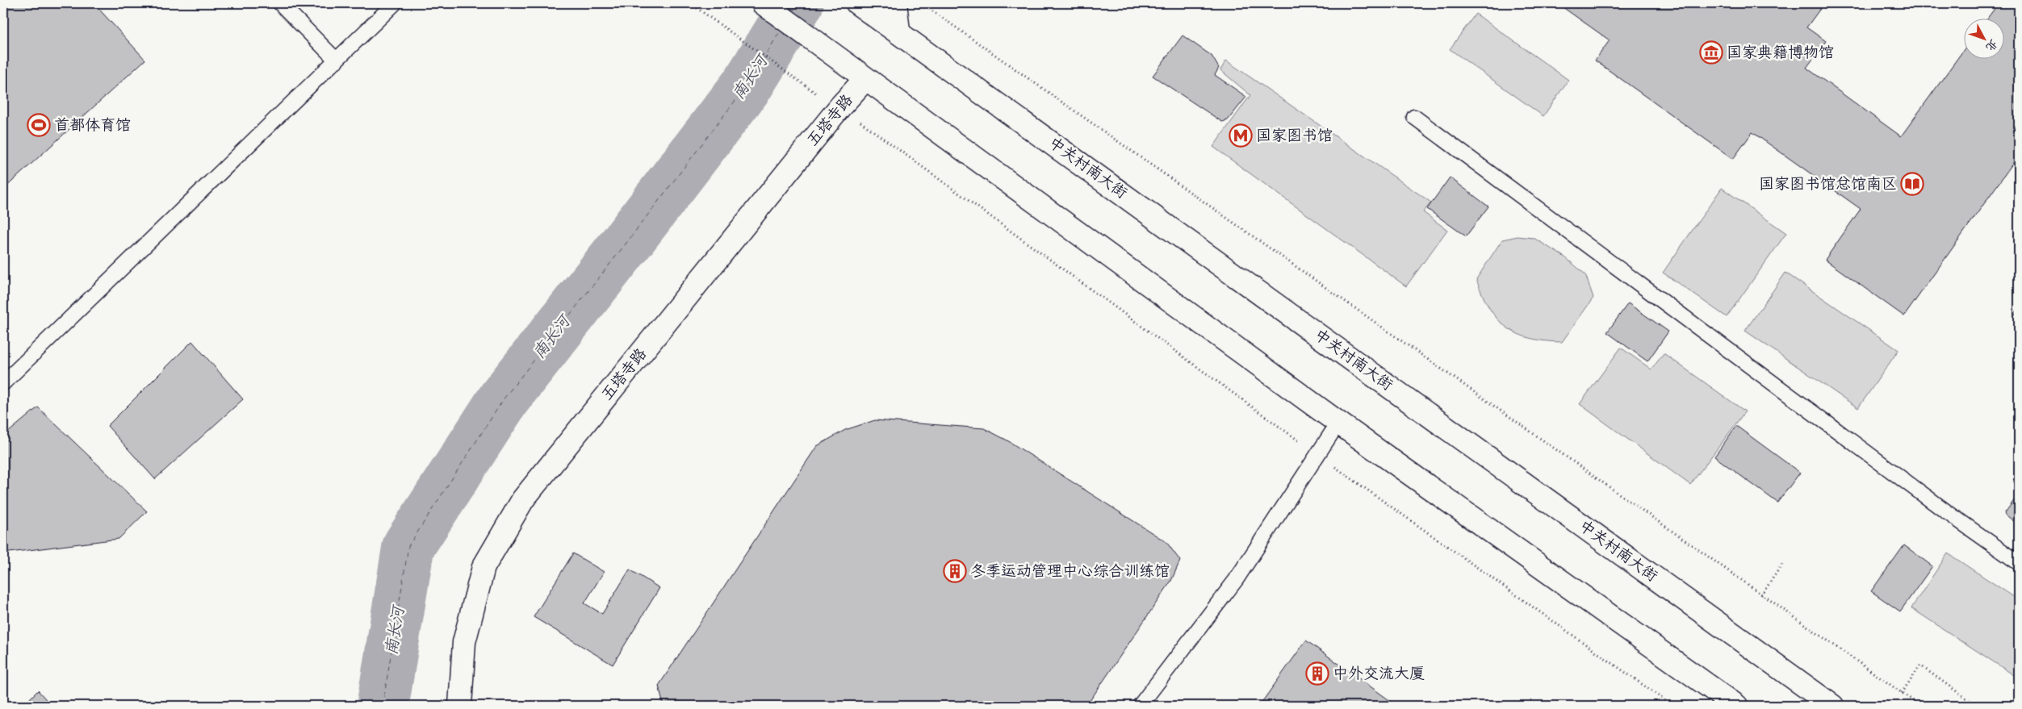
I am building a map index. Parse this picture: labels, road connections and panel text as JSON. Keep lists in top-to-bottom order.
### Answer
{
  "streets": {
    "main road": ["五塔寺路", "中关村南大街"]
  },
  "water": ["南长河"],
  "places": {
    "museum": ["国家典籍博物馆"],
    "sports": ["首都体育馆"],
    "metro station": ["国家图书馆"],
    "library": ["国家图书馆总馆南区"],
    "building": ["冬季运动管理中心综合训练馆", "中外交流大厦"]
  },
  "north": "bottom right"
}
